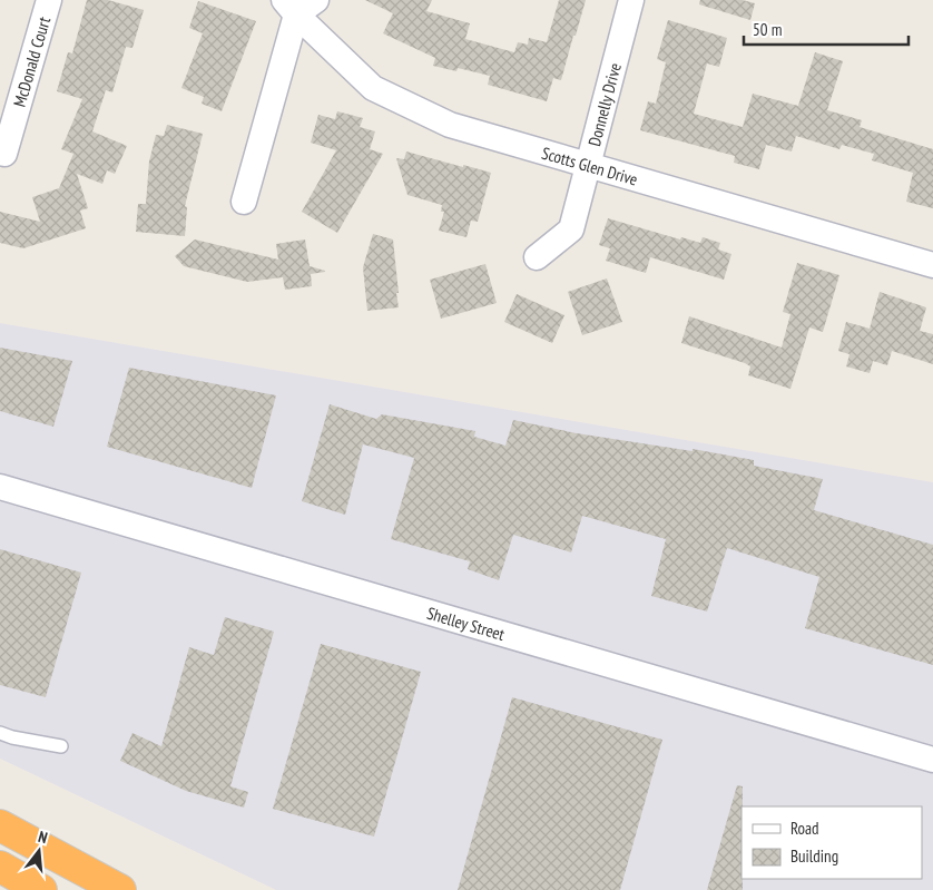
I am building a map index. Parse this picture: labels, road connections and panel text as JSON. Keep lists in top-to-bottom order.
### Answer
{
  "streets": {
    "street": [
      "McDonald Court",
      "Donnelly Drive",
      "Scotts Glen Drive",
      "Shelley Street"
    ]
  },
  "crossings": [
    ["Donnelly Drive", "Scotts Glen Drive"]
  ],
  "legend": ["Road", "Building"],
  "scale_bar": "50 m",
  "north": "top"
}
